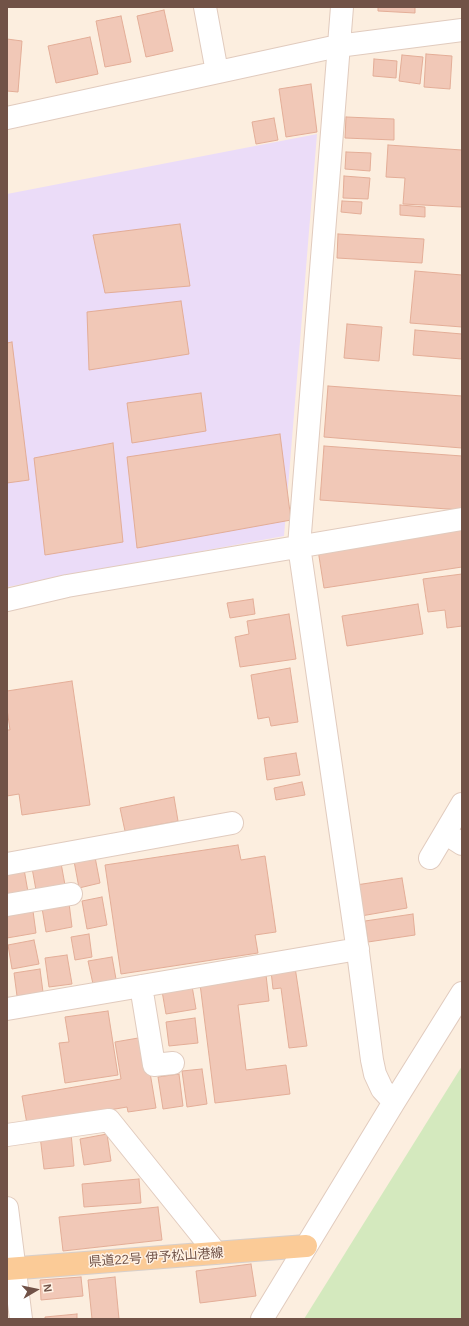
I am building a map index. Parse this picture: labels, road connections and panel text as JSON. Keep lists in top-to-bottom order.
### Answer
{
  "streets": {
    "main road": ["県道22号 伊予松山港線"]
  },
  "north": "right"
}
